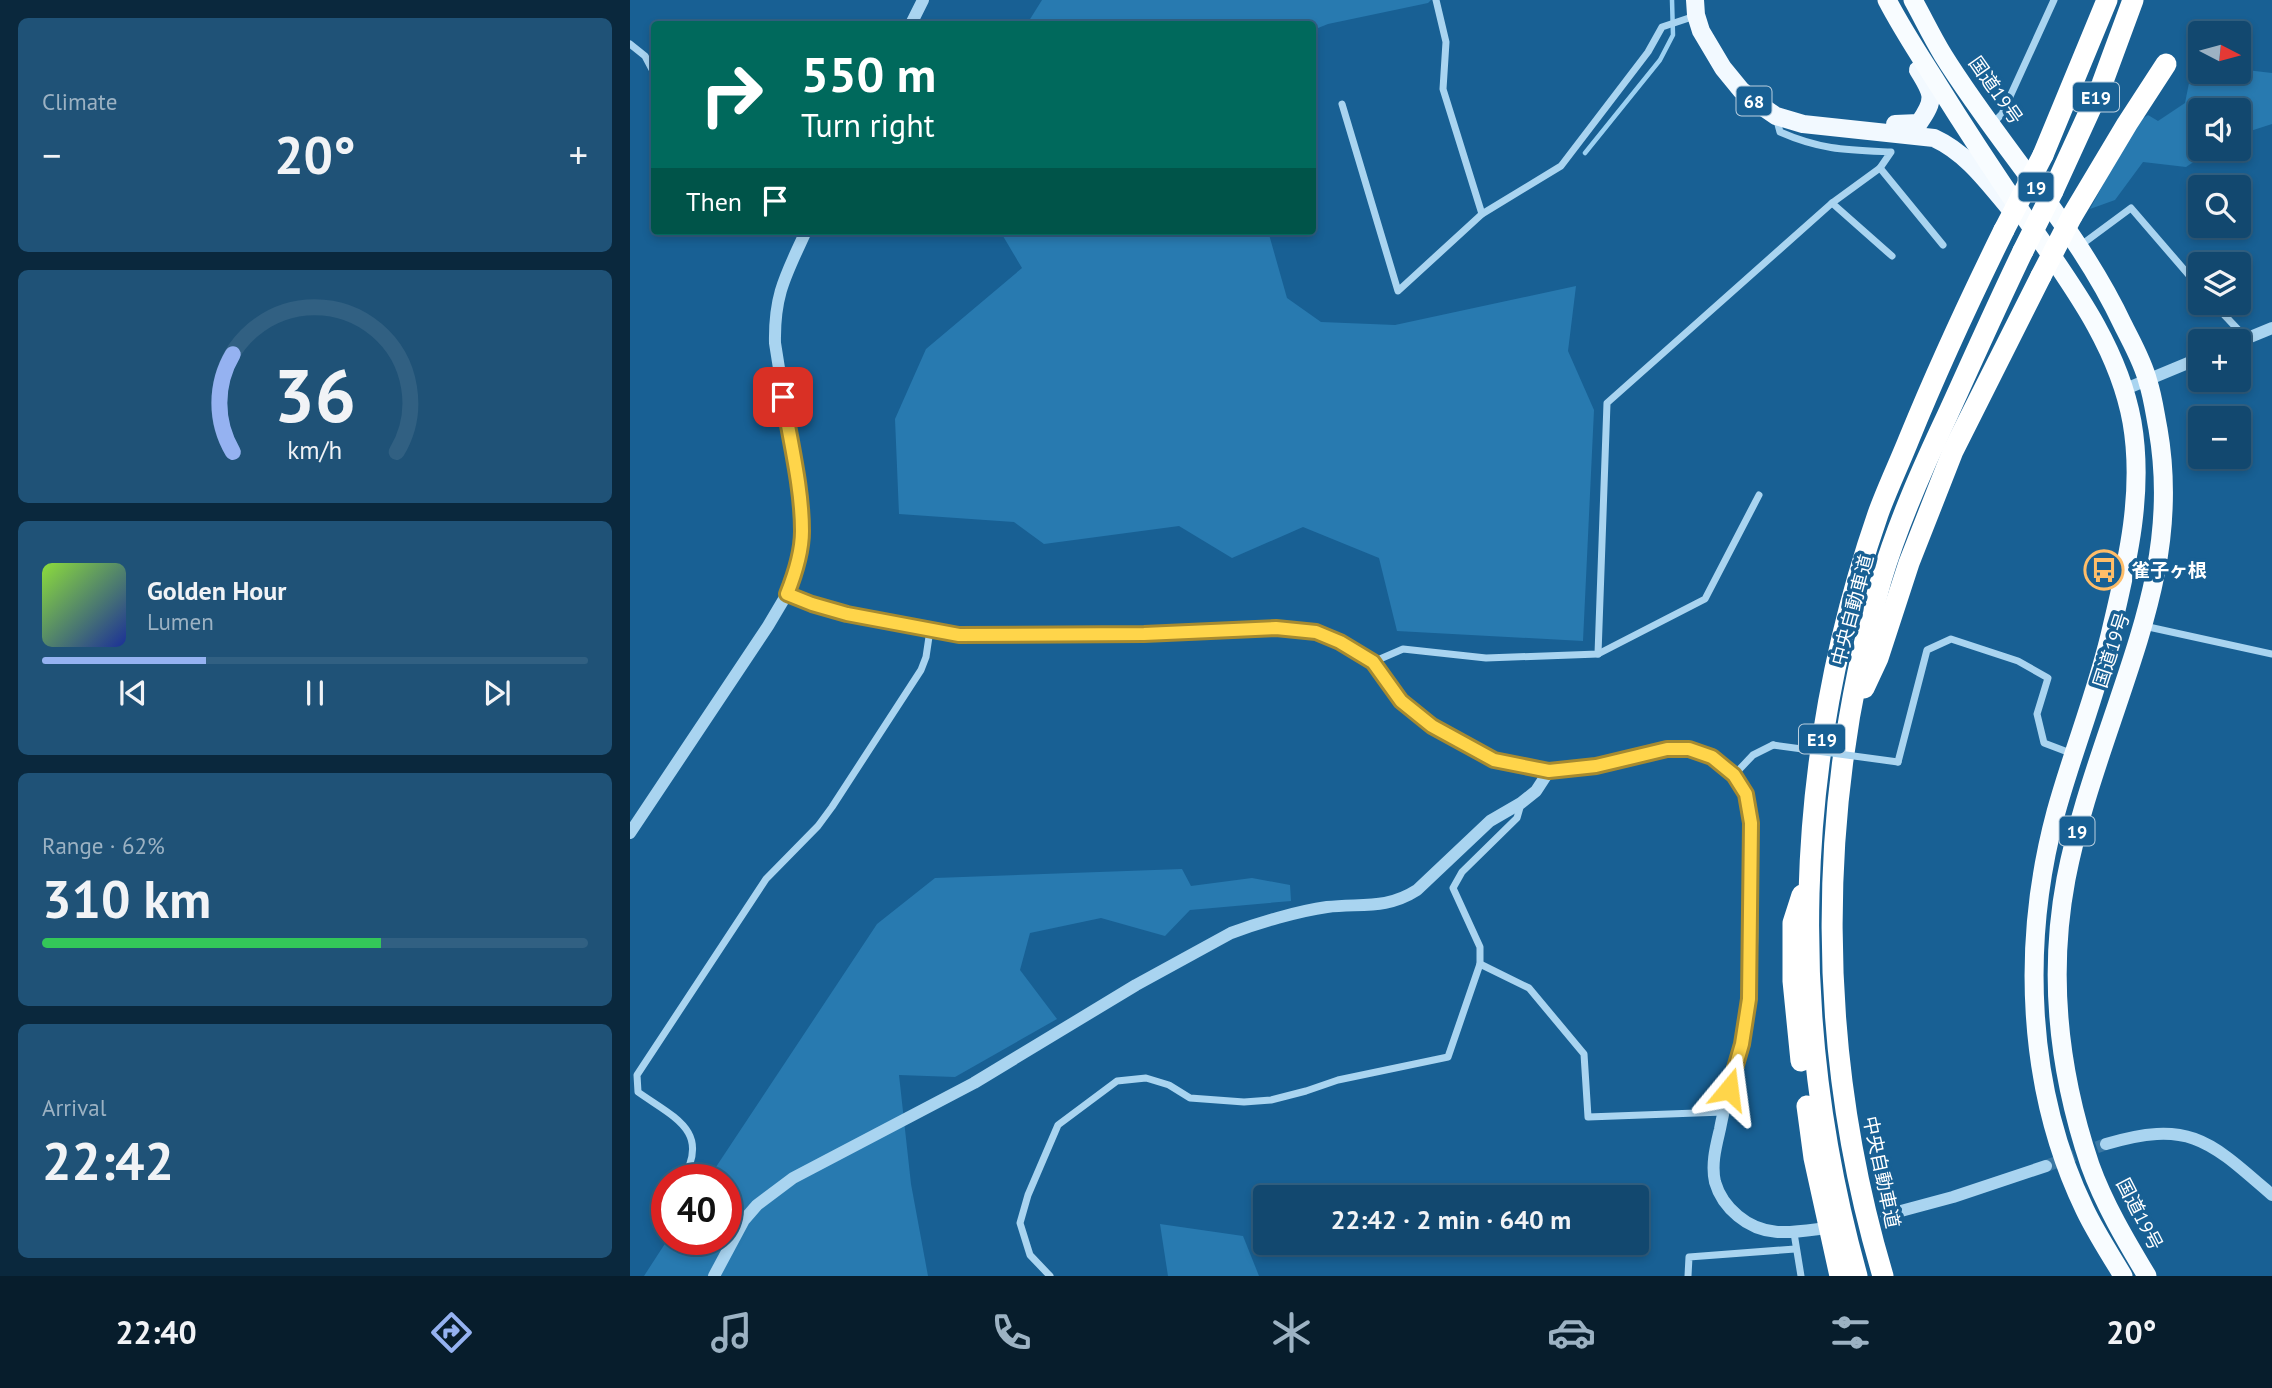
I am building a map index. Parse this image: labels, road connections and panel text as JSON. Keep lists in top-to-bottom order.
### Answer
{
  "streets": {
    "highway": [
      "国道19号",
      "E19",
      "19",
      "中央自動車道"
    ],
    "main road": ["68"]
  },
  "crossings": [
    ["国道19号", "68"]
  ],
  "places": {
    "bus stop": ["雀子ヶ根"]
  },
  "north": "right",
  "page": {
    "tile": [
      "Climate",
      ["Range · 62%", "310 km"],
      ["Arrival", "22:42"]
    ],
    "map_buttons": ["+", "−"],
    "turn": ["550 m", "Turn right"],
    "heat": ["−", "20°", "+"],
    "then": "Then",
    "song": ["Golden Hour", "Lumen"],
    "limit": "40",
    "trip": "22:42 · 2 min · 640 m",
    "tabs": ["22:40", "20°"],
    "gauge": ["36", "km/h"]
  }
}
